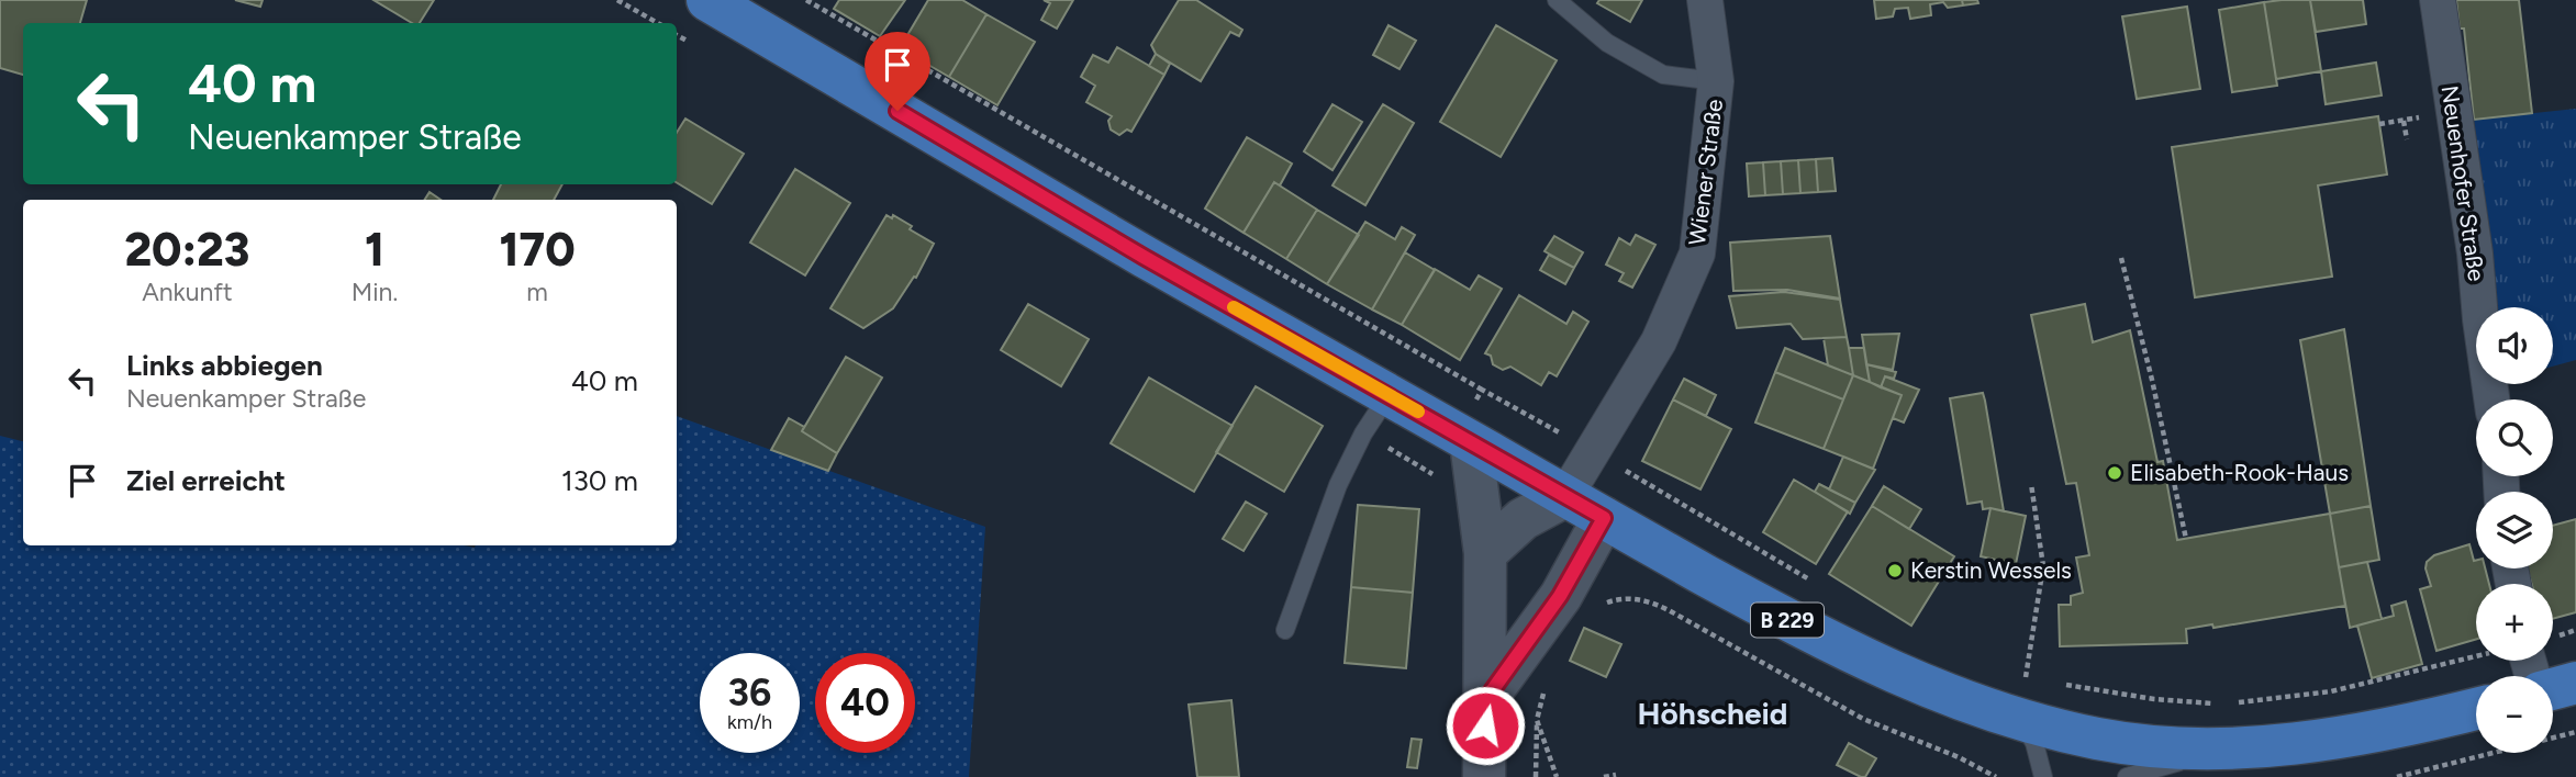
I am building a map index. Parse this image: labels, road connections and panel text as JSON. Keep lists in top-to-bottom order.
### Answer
{
  "streets": {
    "main road": ["B 229"],
    "street": ["Wiener Straße", "Neuenhofer Straße"]
  },
  "crossings": [
    ["Wiener Straße", "B 229"]
  ],
  "districts": ["Höhscheid"],
  "places": ["Elisabeth-Rook-Haus", "Kerstin Wessels"],
  "page": {
    "turn": ["40 m", "Neuenkamper Straße"],
    "eta": [
      "20:23",
      "Ankunft",
      "1",
      "Min.",
      "170",
      "m"
    ],
    "map_buttons": ["+", "−"],
    "list": [
      {
        "name": "Links abbiegen",
        "note": "Neuenkamper Straße",
        "value": "40 m"
      },
      {
        "name": "Ziel erreicht",
        "value": "130 m"
      }
    ],
    "speed": "36 km/h",
    "limit": "40"
  }
}
